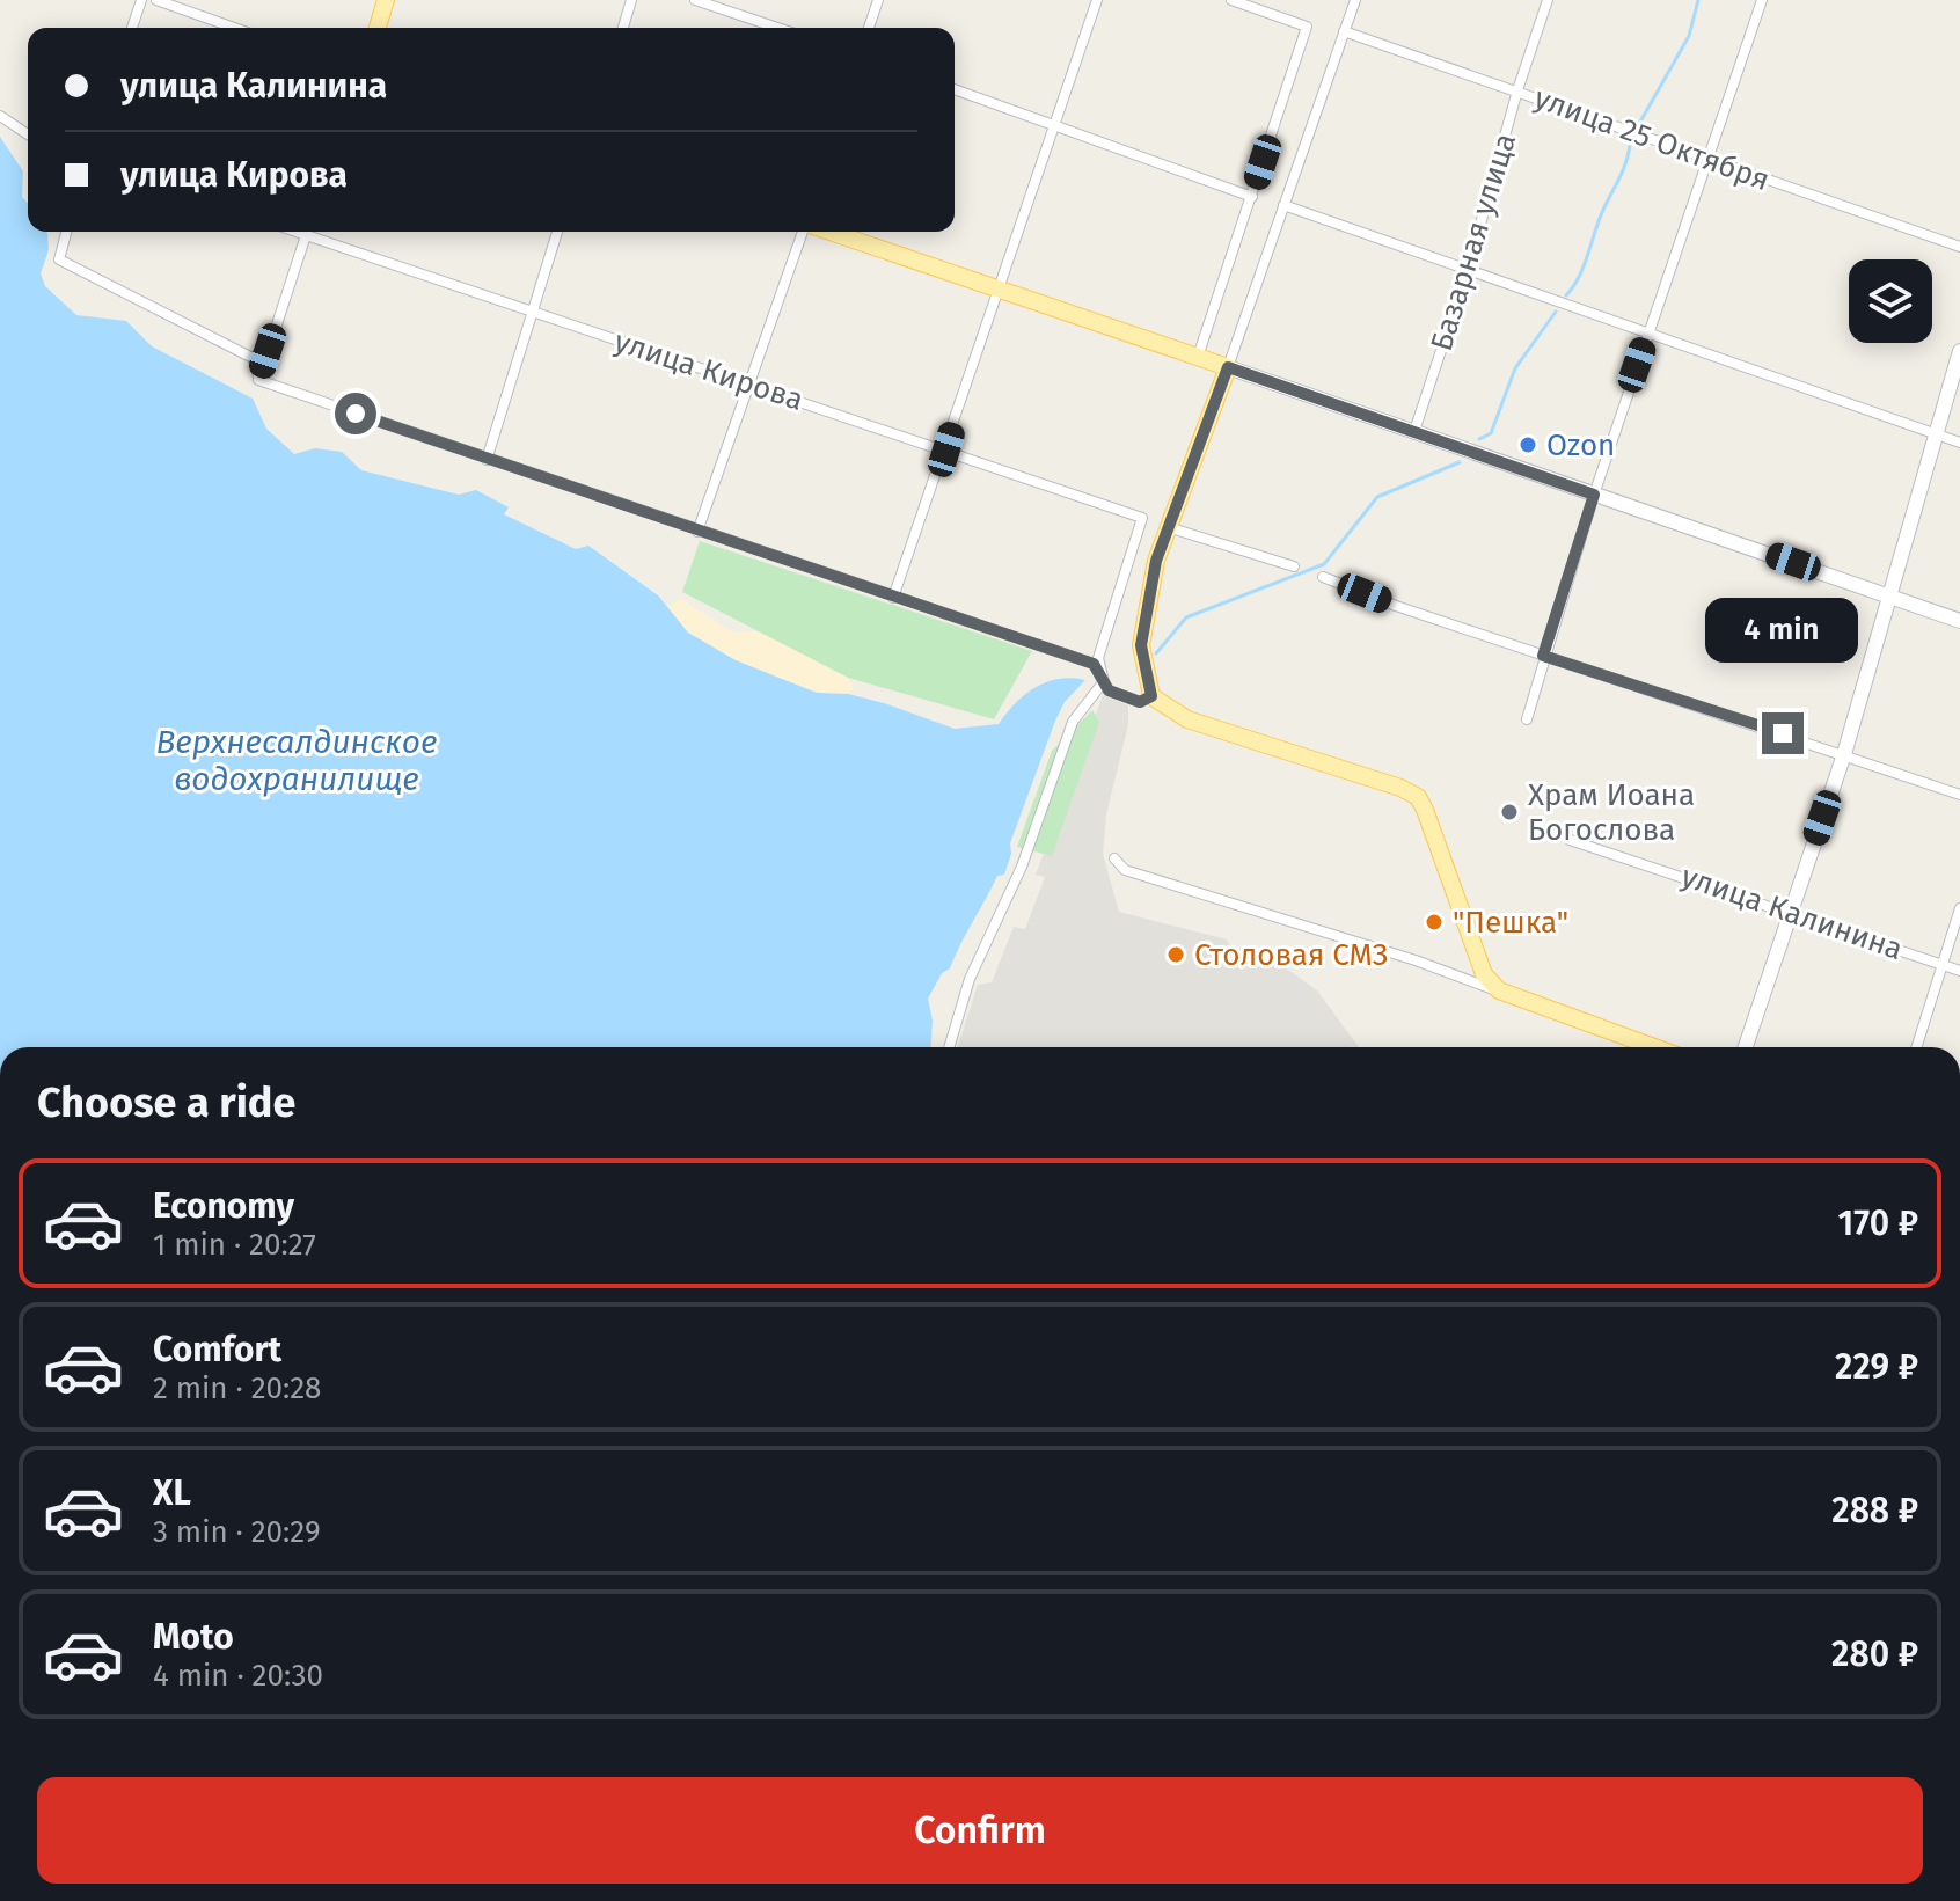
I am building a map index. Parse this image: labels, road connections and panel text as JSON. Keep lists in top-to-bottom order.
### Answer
{
  "streets": {
    "street": [
      "улица 25 Октября",
      "Базарная улица",
      "улица Кирова",
      "улица Калинина"
    ]
  },
  "crossings": [
    ["улица 25 Октября", "Базарная улица"]
  ],
  "water": ["Верхнесалдинское водохранилище"],
  "places": [
    "Ozon",
    "Храм Иоана Богослова",
    "\"Пешка\"",
    "Столовая СМЗ"
  ],
  "page": {
    "banner": ["улица Калинина", "улица Кирова"],
    "bubble": "4 min",
    "heading": "Choose a ride",
    "list": [
      {
        "name": "Economy",
        "note": "1 min · 20:27",
        "value": "170 ₽"
      },
      {
        "name": "Comfort",
        "note": "2 min · 20:28",
        "value": "229 ₽"
      },
      {
        "name": "XL",
        "note": "3 min · 20:29",
        "value": "288 ₽"
      },
      {
        "name": "Moto",
        "note": "4 min · 20:30",
        "value": "280 ₽"
      }
    ],
    "buttons": "Confirm"
  }
}
